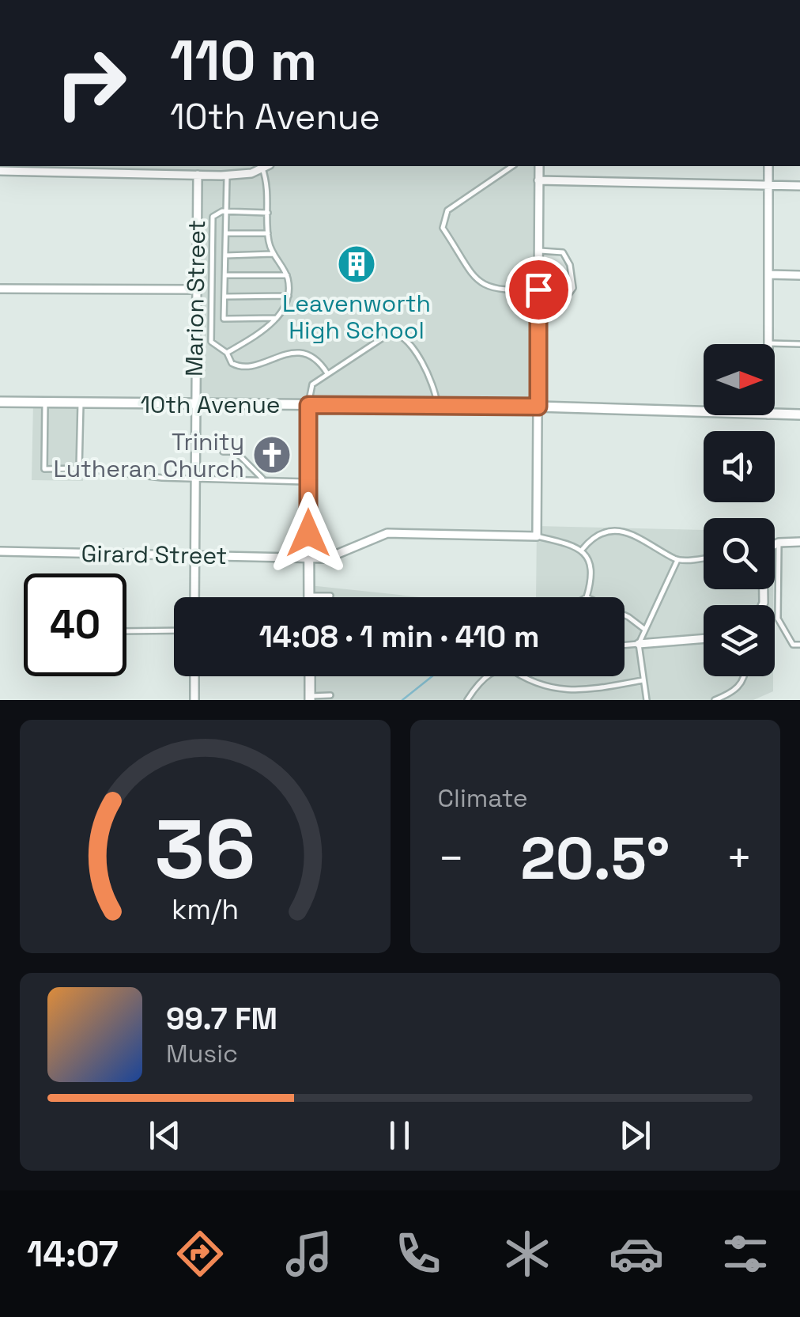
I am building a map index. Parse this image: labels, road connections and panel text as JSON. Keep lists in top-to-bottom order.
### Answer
{
  "streets": {
    "street": ["Marion Street", "10th Avenue", "Girard Street"]
  },
  "crossings": [
    ["Marion Street", "10th Avenue"],
    ["Marion Street", "Girard Street"]
  ],
  "places": {
    "building": ["Leavenworth High School"],
    "church": ["Trinity Lutheran Church"]
  },
  "north": "right",
  "page": {
    "turn": ["110 m", "10th Avenue"],
    "limit": "40",
    "trip": "14:08 · 1 min · 410 m",
    "tile": "Climate",
    "heat": ["−", "20.5°", "+"],
    "song": ["99.7 FM", "Music"],
    "tabs": "14:07",
    "gauge": ["36", "km/h"]
  }
}
